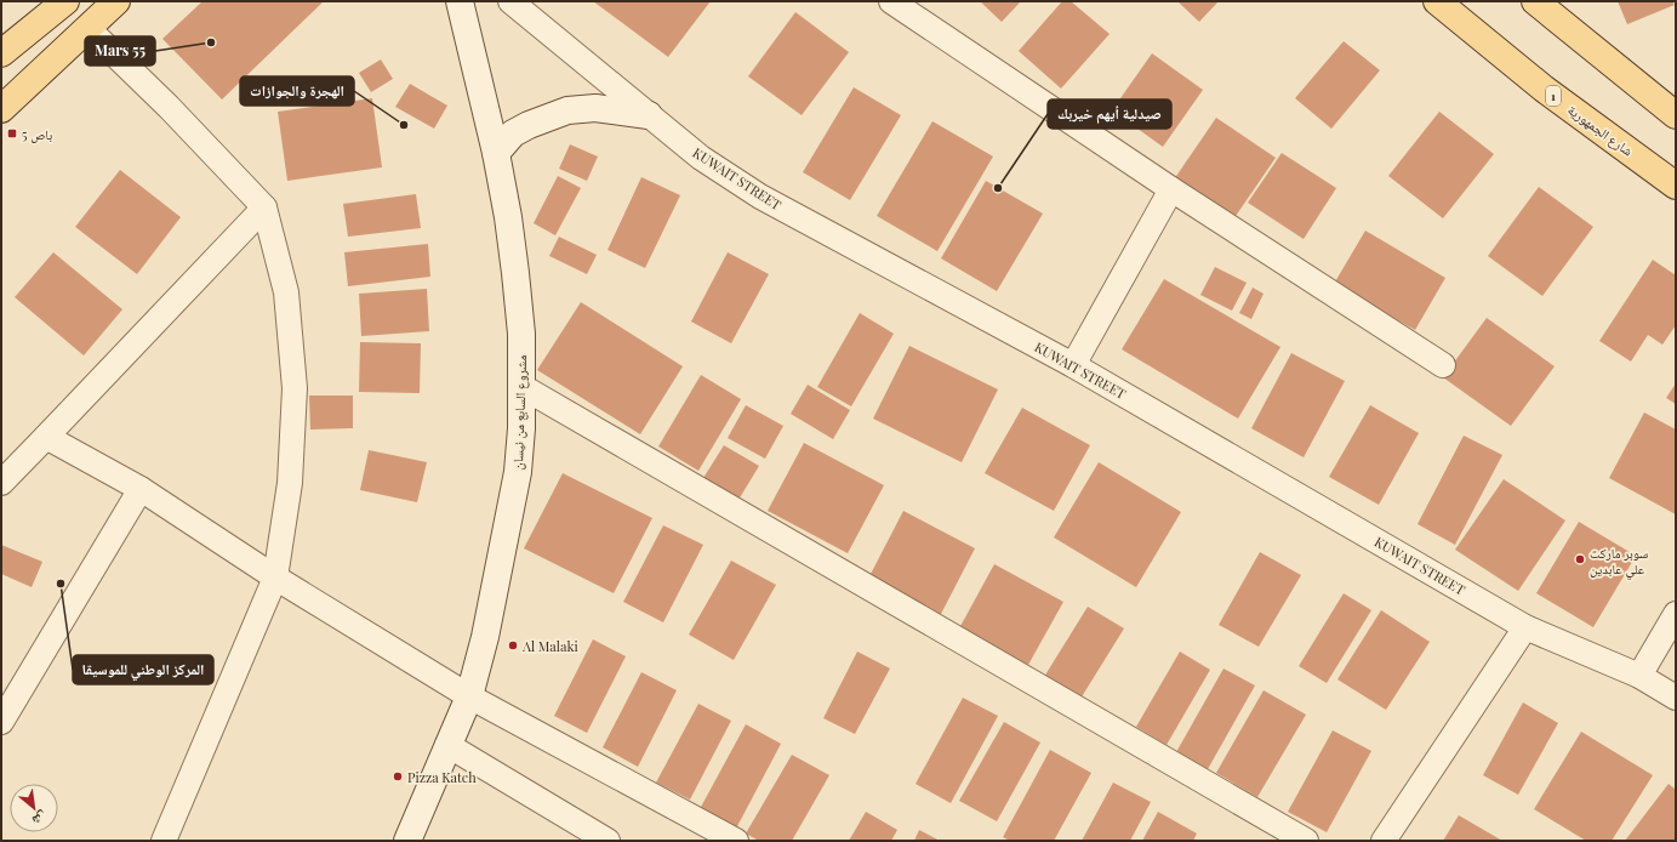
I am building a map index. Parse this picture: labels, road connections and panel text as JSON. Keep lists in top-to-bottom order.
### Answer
{
  "streets": {
    "main road": ["1", "شارع الجمهورية", "مشروع السابع من نيسان"],
    "street": ["KUWAIT STREET"]
  },
  "places": {
    "other": [
      "Mars 55",
      "الهجرة والجوازات",
      "صيدلية أيهم خيربك",
      "سوبر ماركت علي عابدين",
      "المركز الوطني للموسيقا",
      "Al Malaki",
      "Pizza Katch"
    ],
    "transit": ["باص 5"]
  },
  "north": "bottom right"
}
